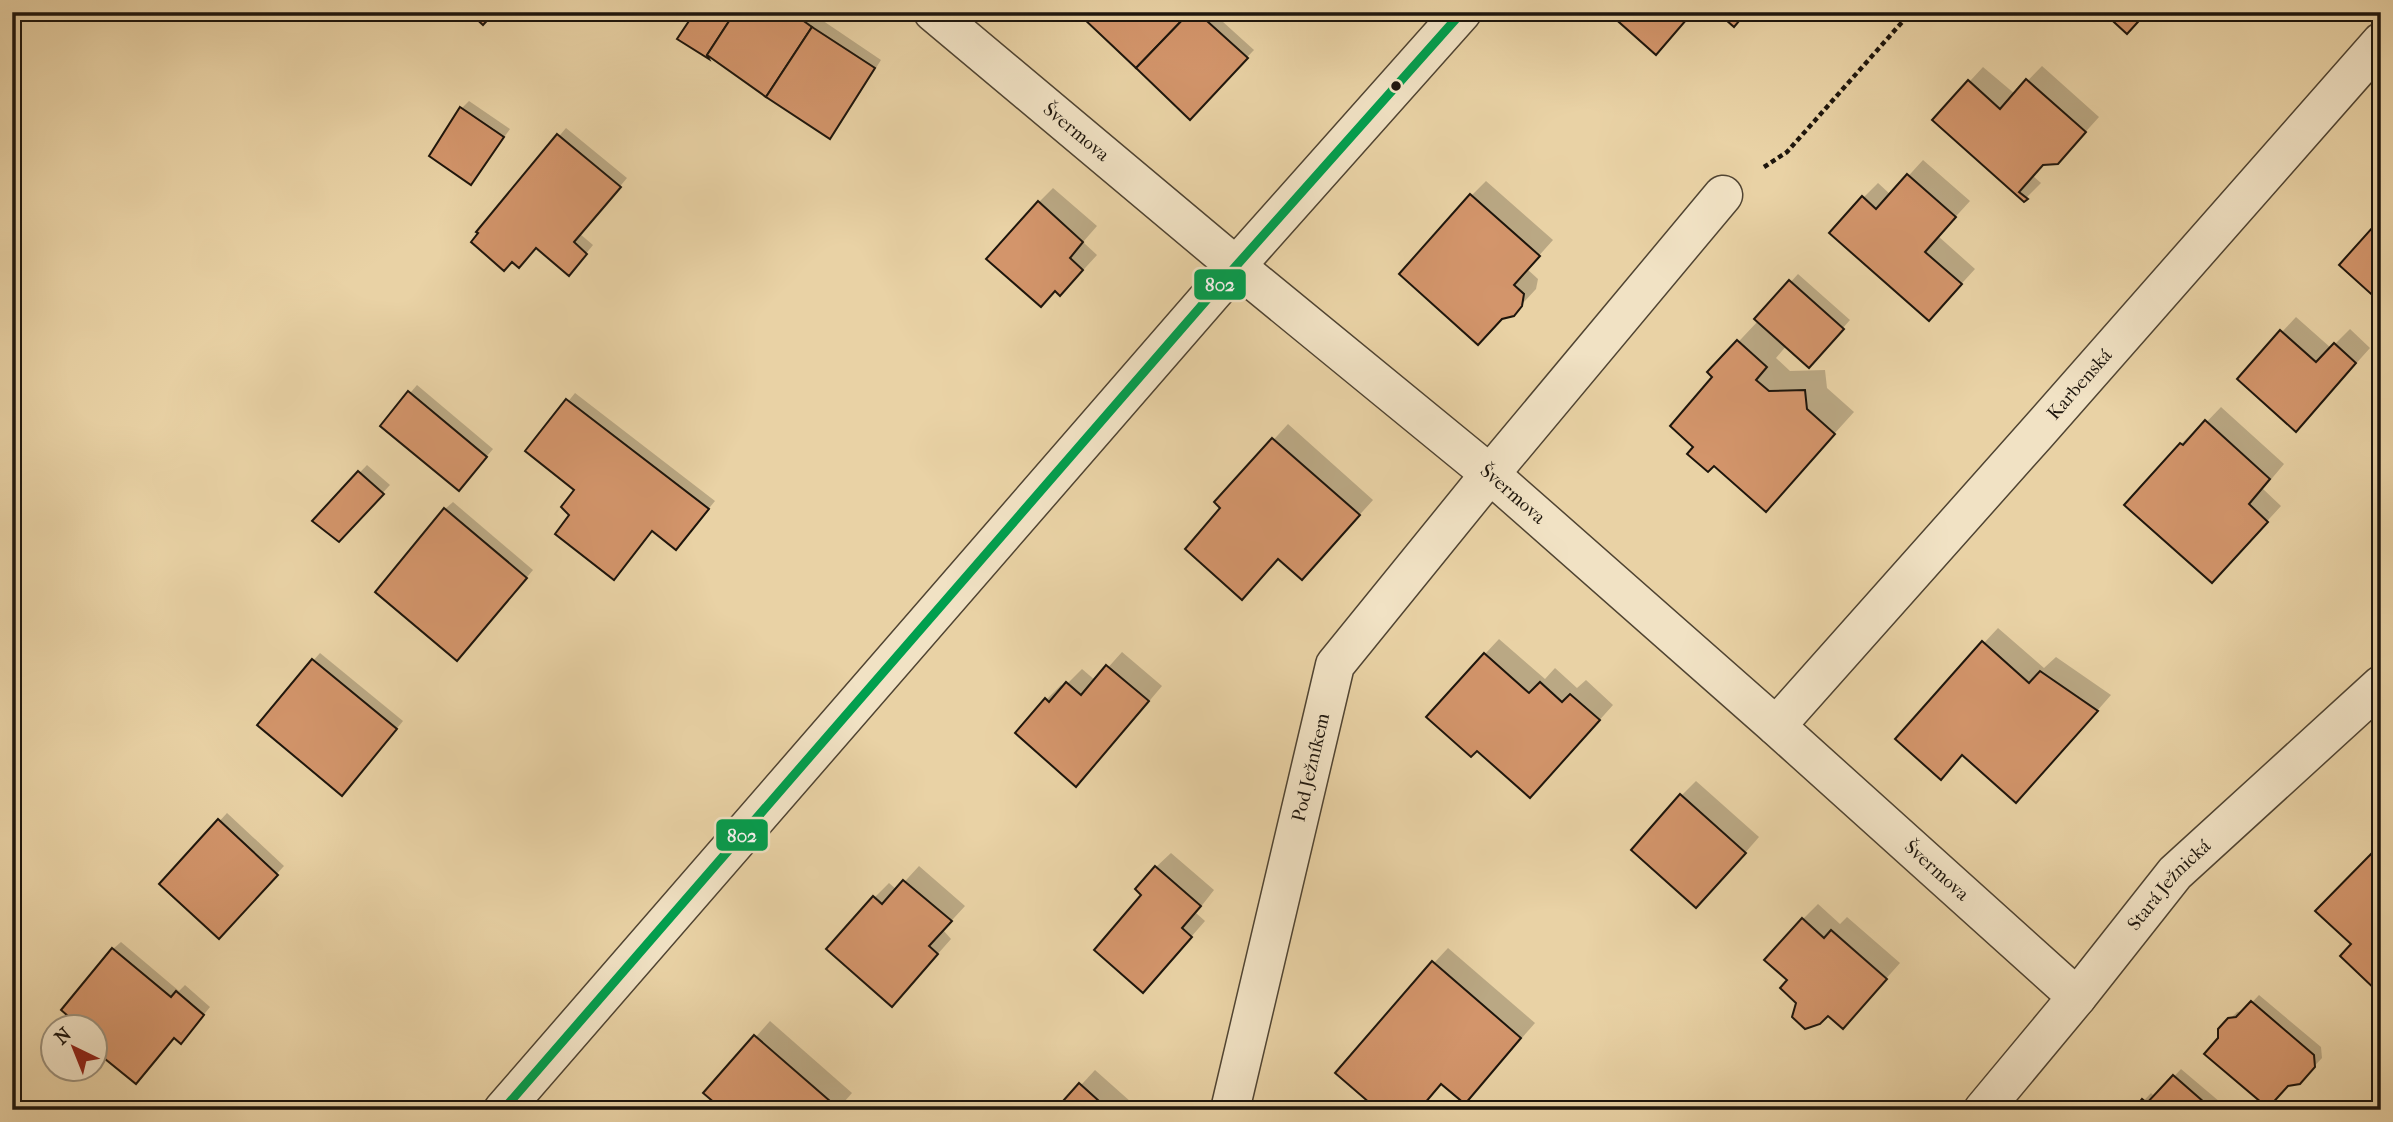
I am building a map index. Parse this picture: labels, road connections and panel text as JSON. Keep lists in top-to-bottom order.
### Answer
{
  "streets": {
    "street": [
      "Švermova",
      "Karbenská",
      "Pod Ježníkem",
      "Stará Ježnická"
    ]
  },
  "crossings": [
    ["Švermova", "Karbenská"],
    ["Švermova", "Pod Ježníkem"],
    ["Švermova", "Stará Ježnická"]
  ],
  "lines": ["transit line 802"],
  "north": "top left"
}
